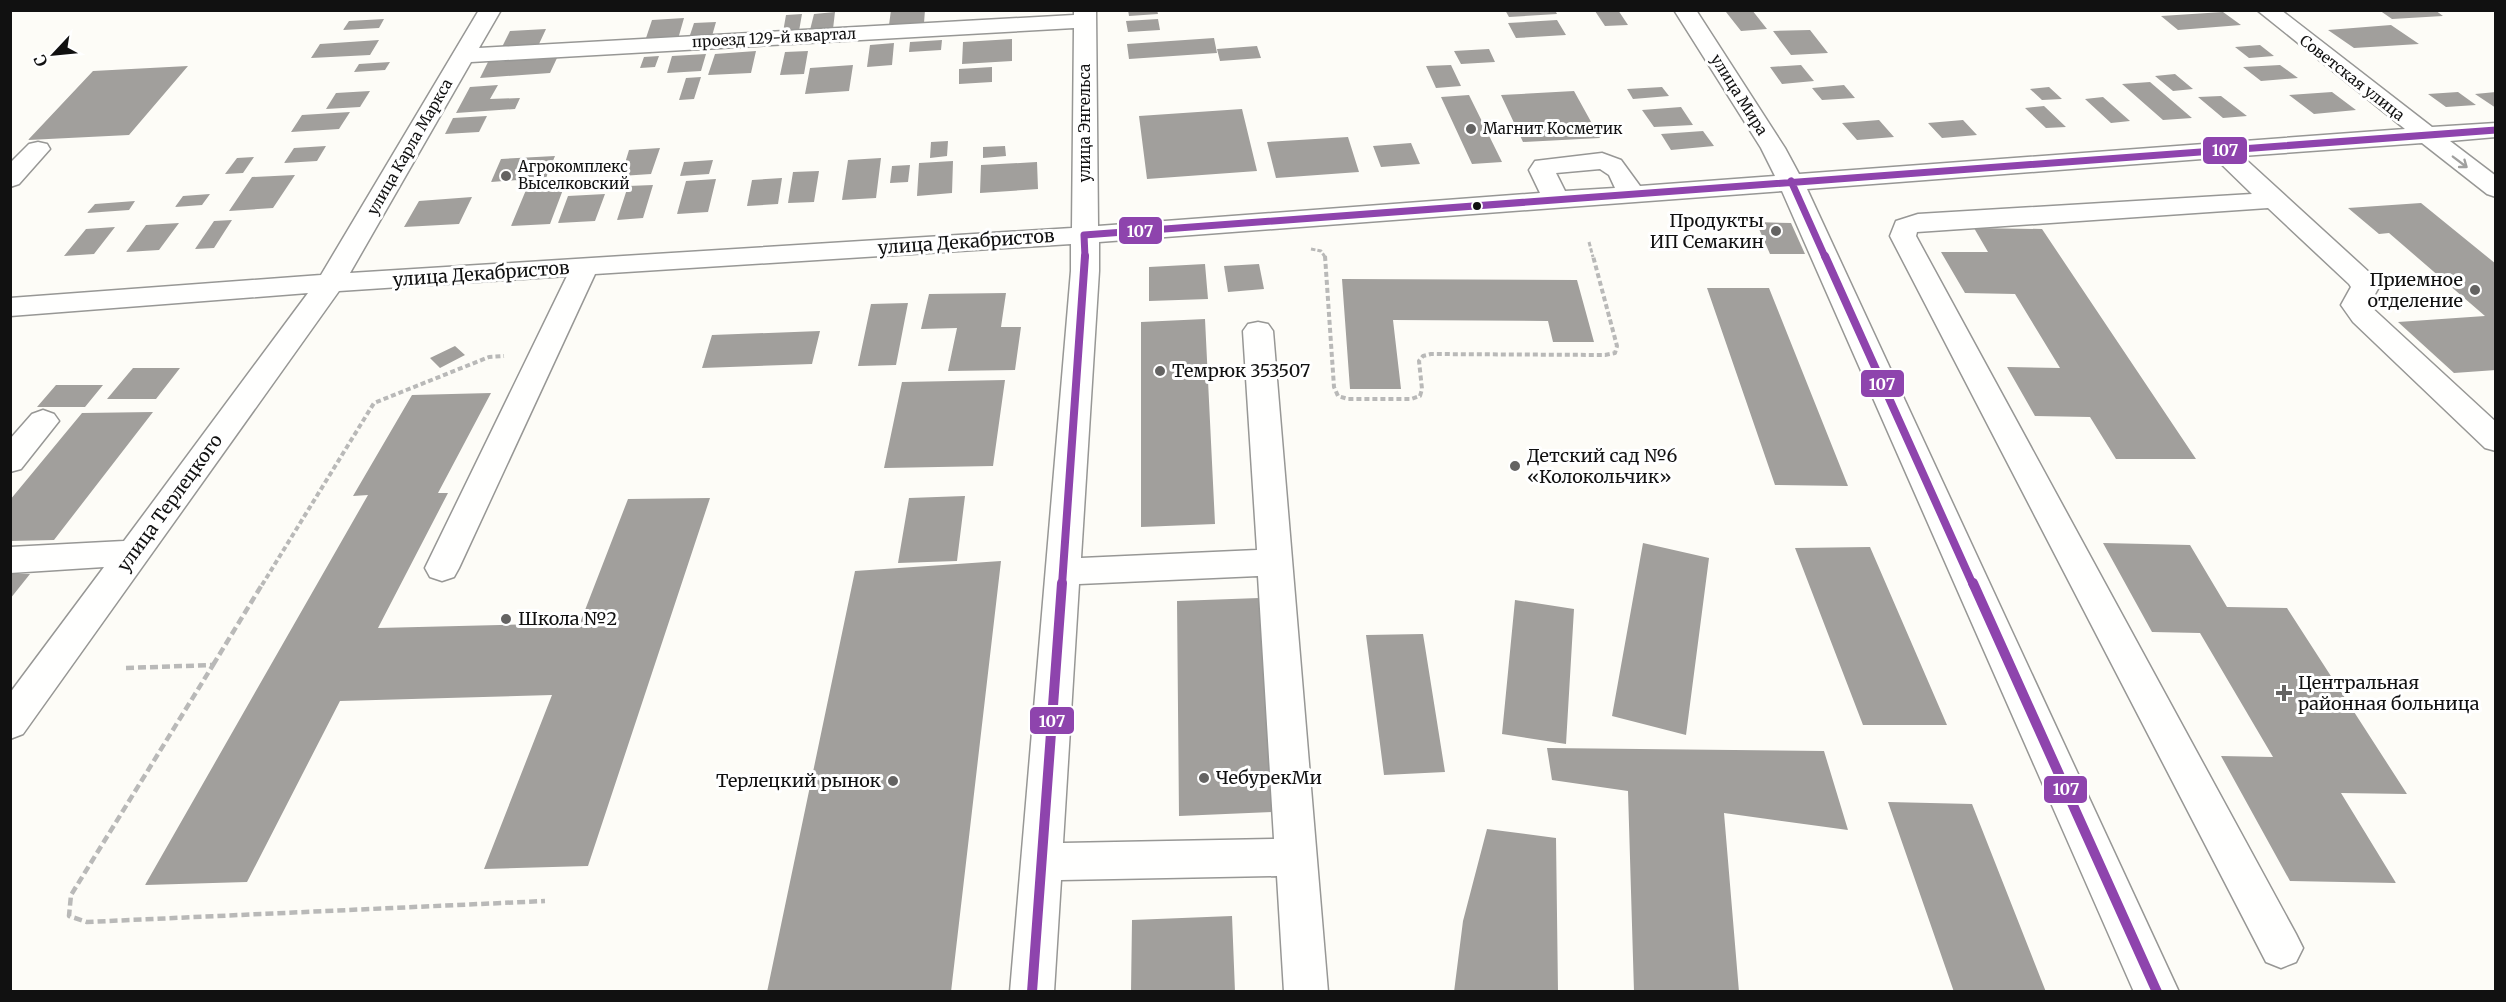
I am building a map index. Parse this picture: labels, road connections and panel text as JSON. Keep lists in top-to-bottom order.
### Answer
{
  "streets": {
    "street": [
      "проезд 129-й квартал",
      "Советская улица",
      "улица Мира",
      "улица Энгельса",
      "улица Карла Маркса",
      "улица Декабристов",
      "улица Терлецкого"
    ]
  },
  "crossings": [
    ["проезд 129-й квартал", "улица Энгельса"],
    ["проезд 129-й квартал", "улица Карла Маркса"],
    ["Советская улица", "улица Декабристов"],
    ["улица Мира", "улица Декабристов"],
    ["улица Энгельса", "улица Декабристов"],
    ["улица Карла Маркса", "улица Декабристов"],
    ["улица Карла Маркса", "улица Терлецкого"],
    ["улица Декабристов", "улица Терлецкого"]
  ],
  "places": {
    "other": [
      "Магнит Косметик",
      "Агрокомплекс Выселковский",
      "Продукты ИП Семакин",
      "Приемное отделение",
      "Темрюк 353507",
      "Детский сад №6 «Колокольчик»",
      "Школа №2",
      "ЧебурекМи",
      "Терлецкий рынок"
    ],
    "health": ["Центральная районная больница"]
  },
  "lines": ["transit line 107"],
  "north": "bottom left"
}
